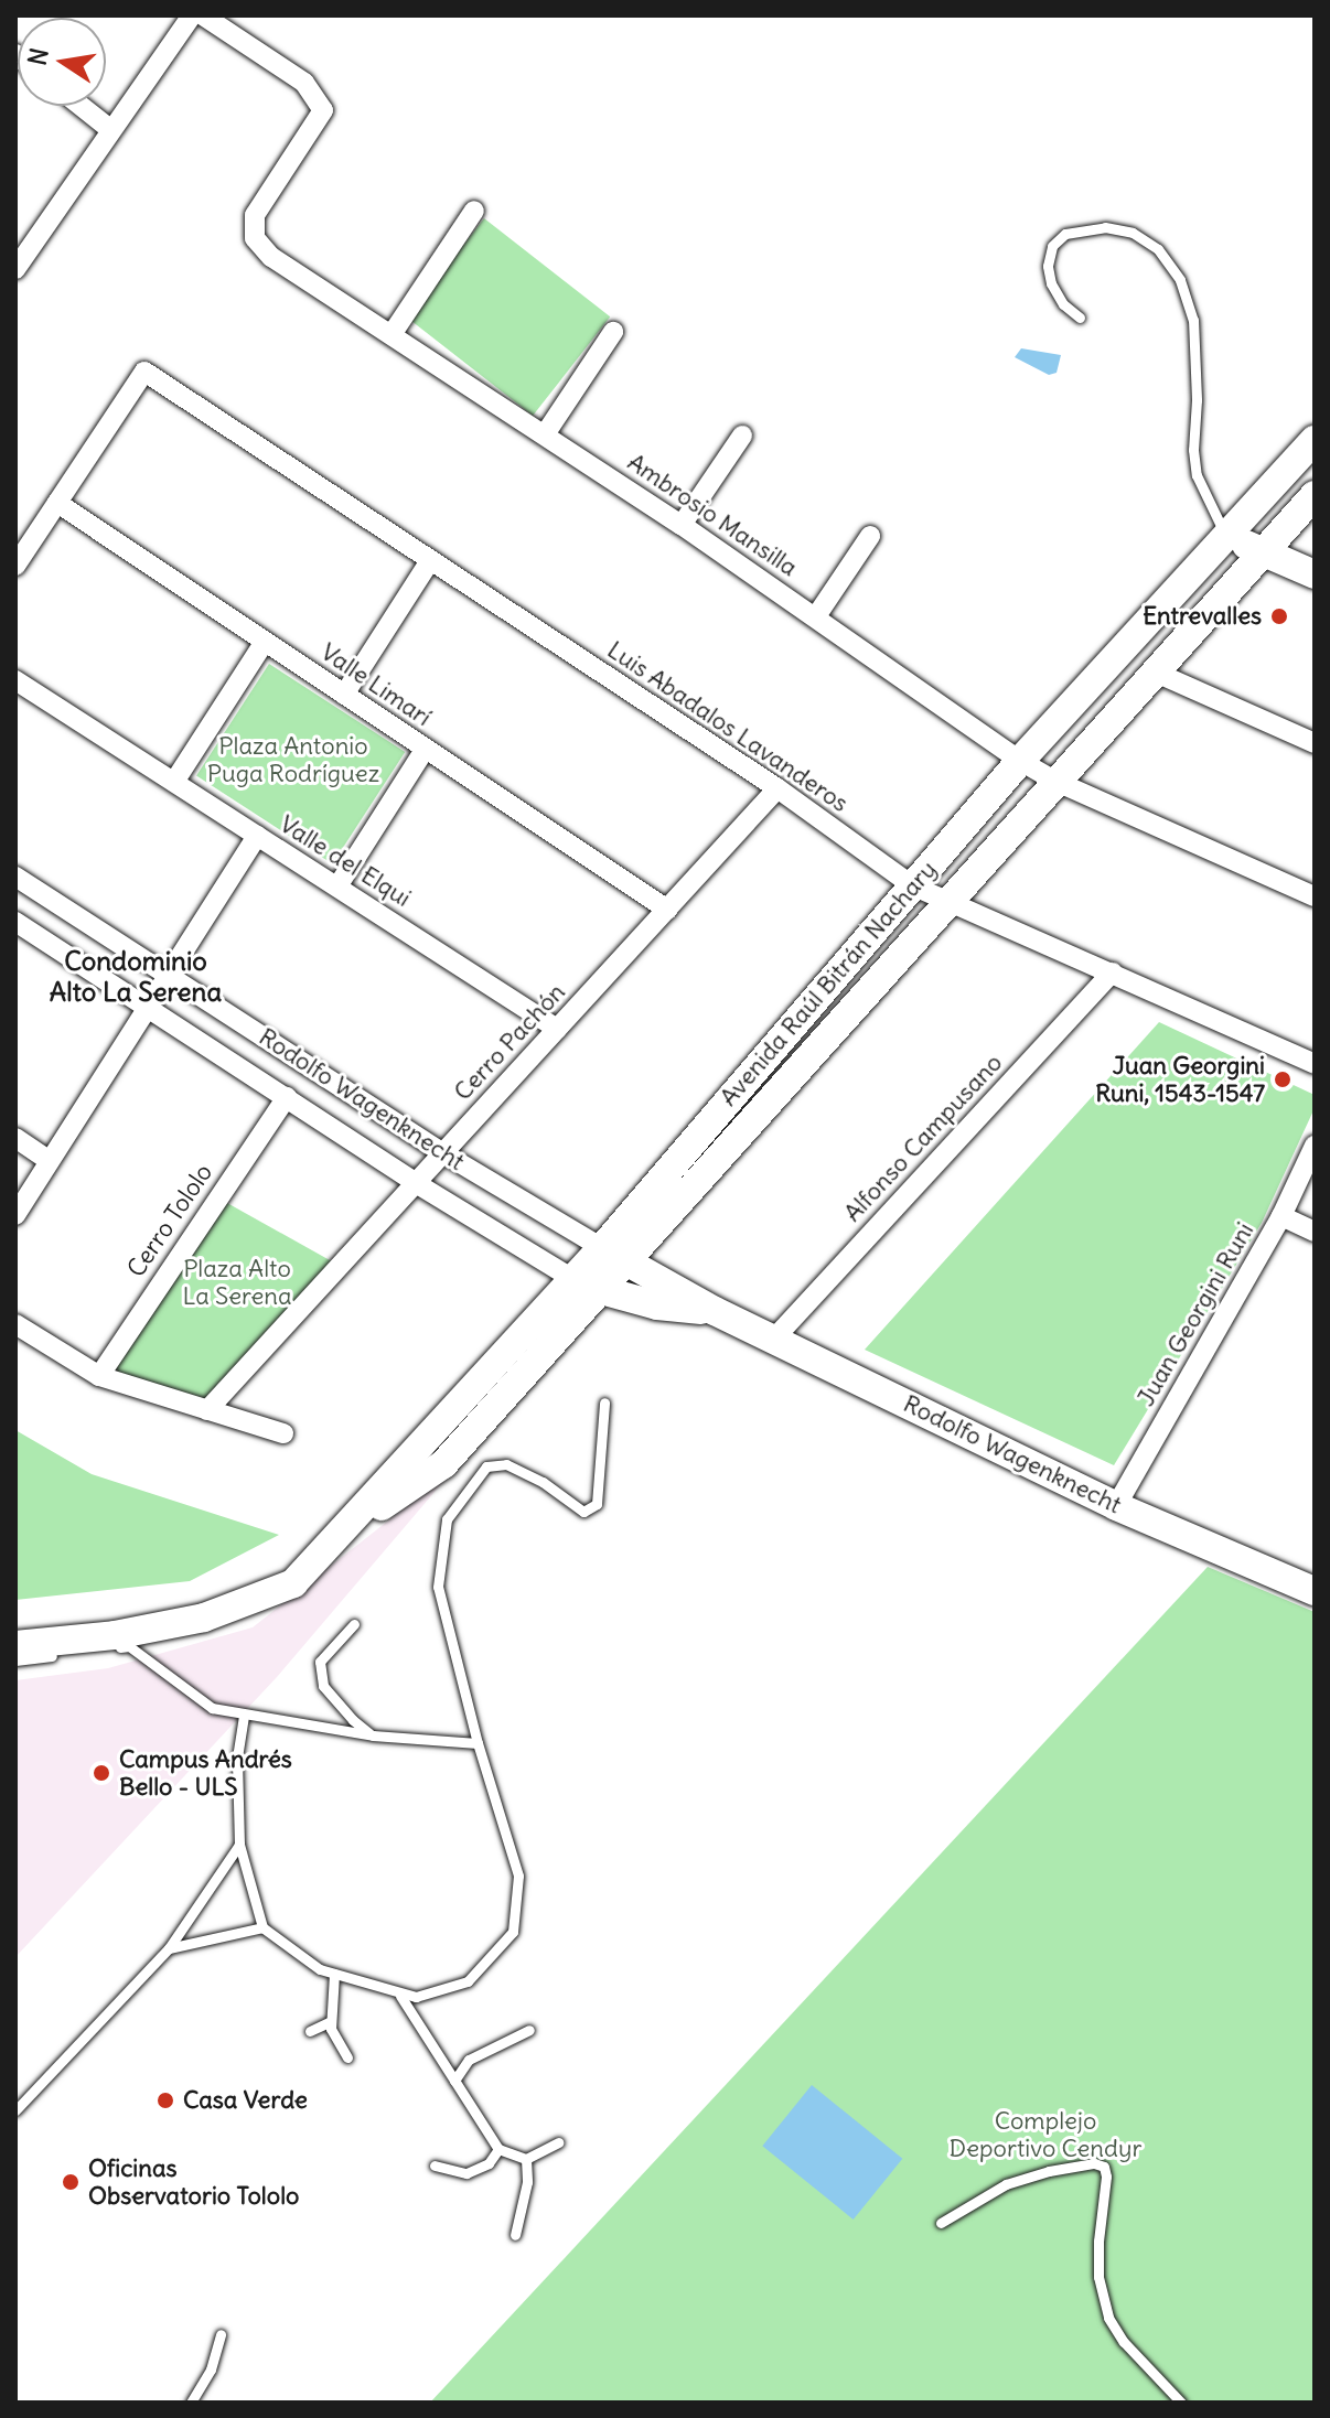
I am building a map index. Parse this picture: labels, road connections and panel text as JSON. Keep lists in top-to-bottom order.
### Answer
{
  "streets": {
    "main road": ["Avenida Raúl Bitrán Nachary", "Rodolfo Wagenknecht"],
    "street": [
      "Ambrosio Mansilla",
      "Valle Limarí",
      "Luis Abadalos Lavanderos",
      "Valle del Elqui",
      "Cerro Pachón",
      "Alfonso Campusano",
      "Cerro Tololo",
      "Juan Georgini Runi"
    ]
  },
  "crossings": [
    ["Ambrosio Mansilla", "Avenida Raúl Bitrán Nachary"],
    ["Valle Limarí", "Luis Abadalos Lavanderos"],
    ["Valle Limarí", "Cerro Pachón"],
    ["Luis Abadalos Lavanderos", "Avenida Raúl Bitrán Nachary"],
    ["Luis Abadalos Lavanderos", "Cerro Pachón"],
    ["Luis Abadalos Lavanderos", "Alfonso Campusano"],
    ["Valle del Elqui", "Cerro Pachón"],
    ["Avenida Raúl Bitrán Nachary", "Rodolfo Wagenknecht"],
    ["Cerro Pachón", "Rodolfo Wagenknecht"],
    ["Rodolfo Wagenknecht", "Alfonso Campusano"],
    ["Rodolfo Wagenknecht", "Cerro Tololo"],
    ["Rodolfo Wagenknecht", "Juan Georgini Runi"]
  ],
  "districts": ["Condominio Alto La Serena"],
  "parks": ["Plaza Antonio Puga Rodríguez", "Plaza Alto La Serena", "Complejo Deportivo Cendyr"],
  "places": [
    "Entrevalles",
    "Juan Georgini Runi, 1543-1547",
    "Campus Andrés Bello - ULS",
    "Casa Verde",
    "Oficinas Observatorio Tololo"
  ],
  "north": "left"
}
